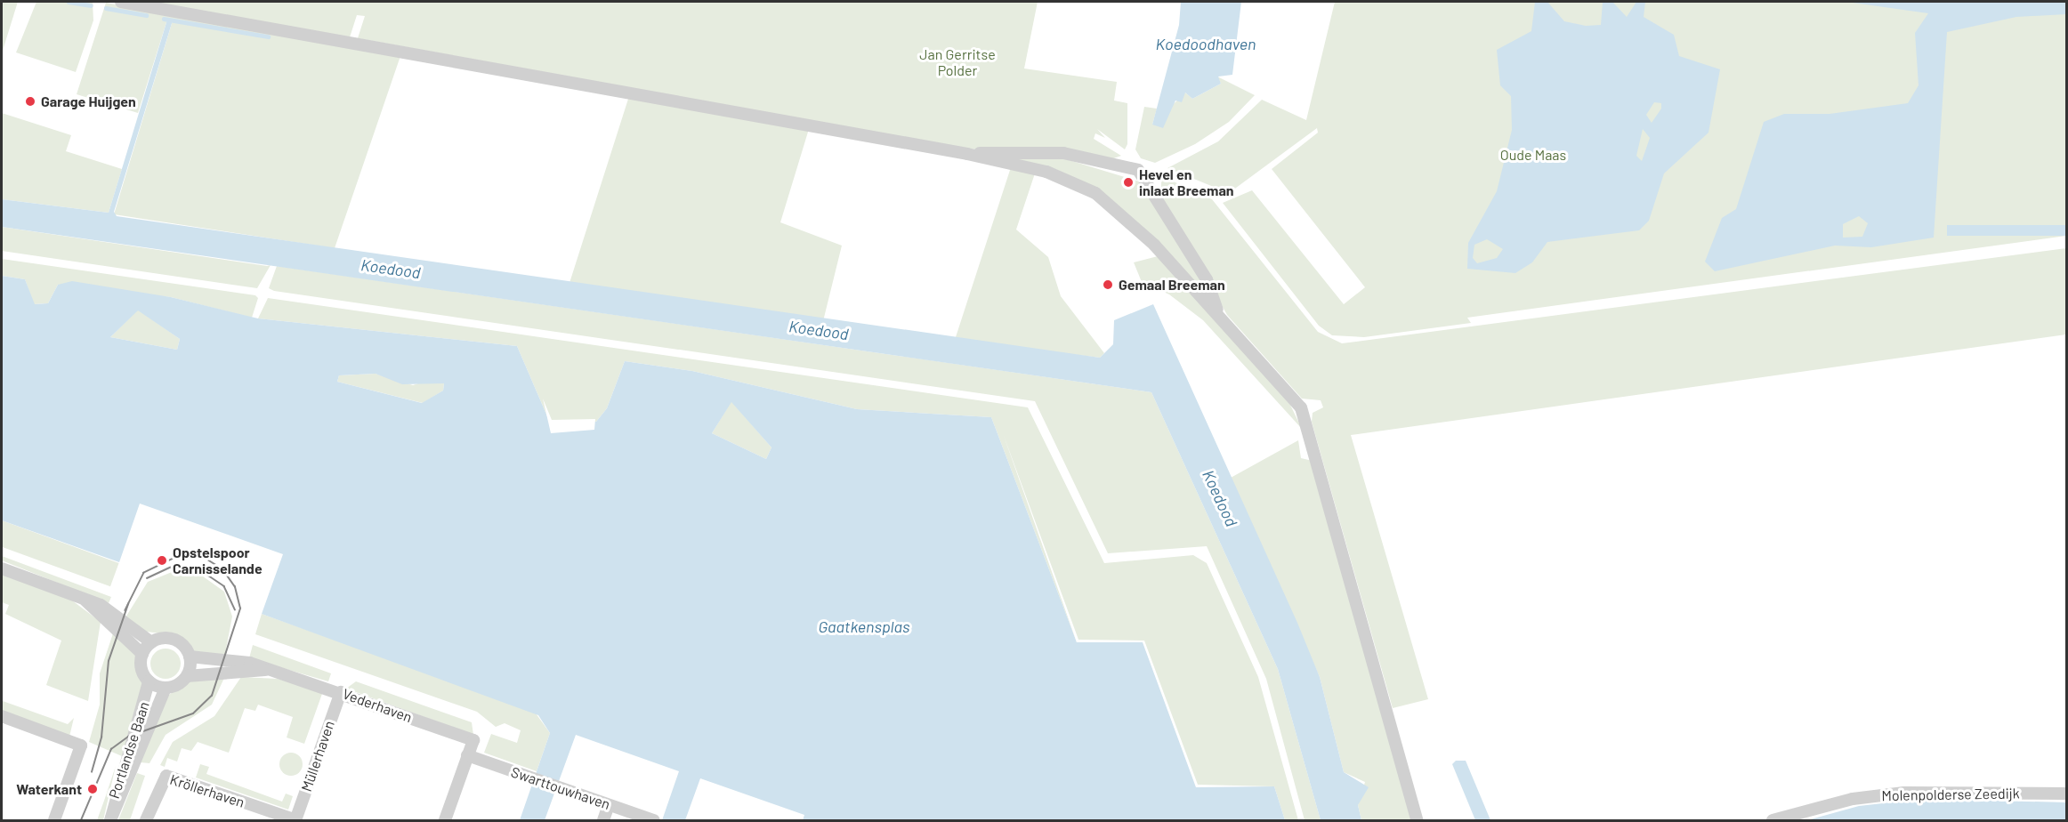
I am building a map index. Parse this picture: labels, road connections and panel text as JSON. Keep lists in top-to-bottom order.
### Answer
{
  "streets": {
    "street": [
      "Vederhaven",
      "Portlandse Baan",
      "Müllerhaven",
      "Swarttouwhaven",
      "Kröllerhaven",
      "Molenpolderse Zeedijk"
    ]
  },
  "crossings": [
    ["Vederhaven", "Portlandse Baan"],
    ["Vederhaven", "Müllerhaven"],
    ["Vederhaven", "Swarttouwhaven"],
    ["Müllerhaven", "Kröllerhaven"]
  ],
  "water": ["Koedoodhaven", "Koedood", "Gaatkensplas"],
  "parks": ["Jan Gerritse Polder", "Oude Maas"],
  "places": [
    "Garage Huijgen",
    "Hevel en inlaat Breeman",
    "Gemaal Breeman",
    "Opstelspoor Carnisselande",
    "Waterkant"
  ]
}
